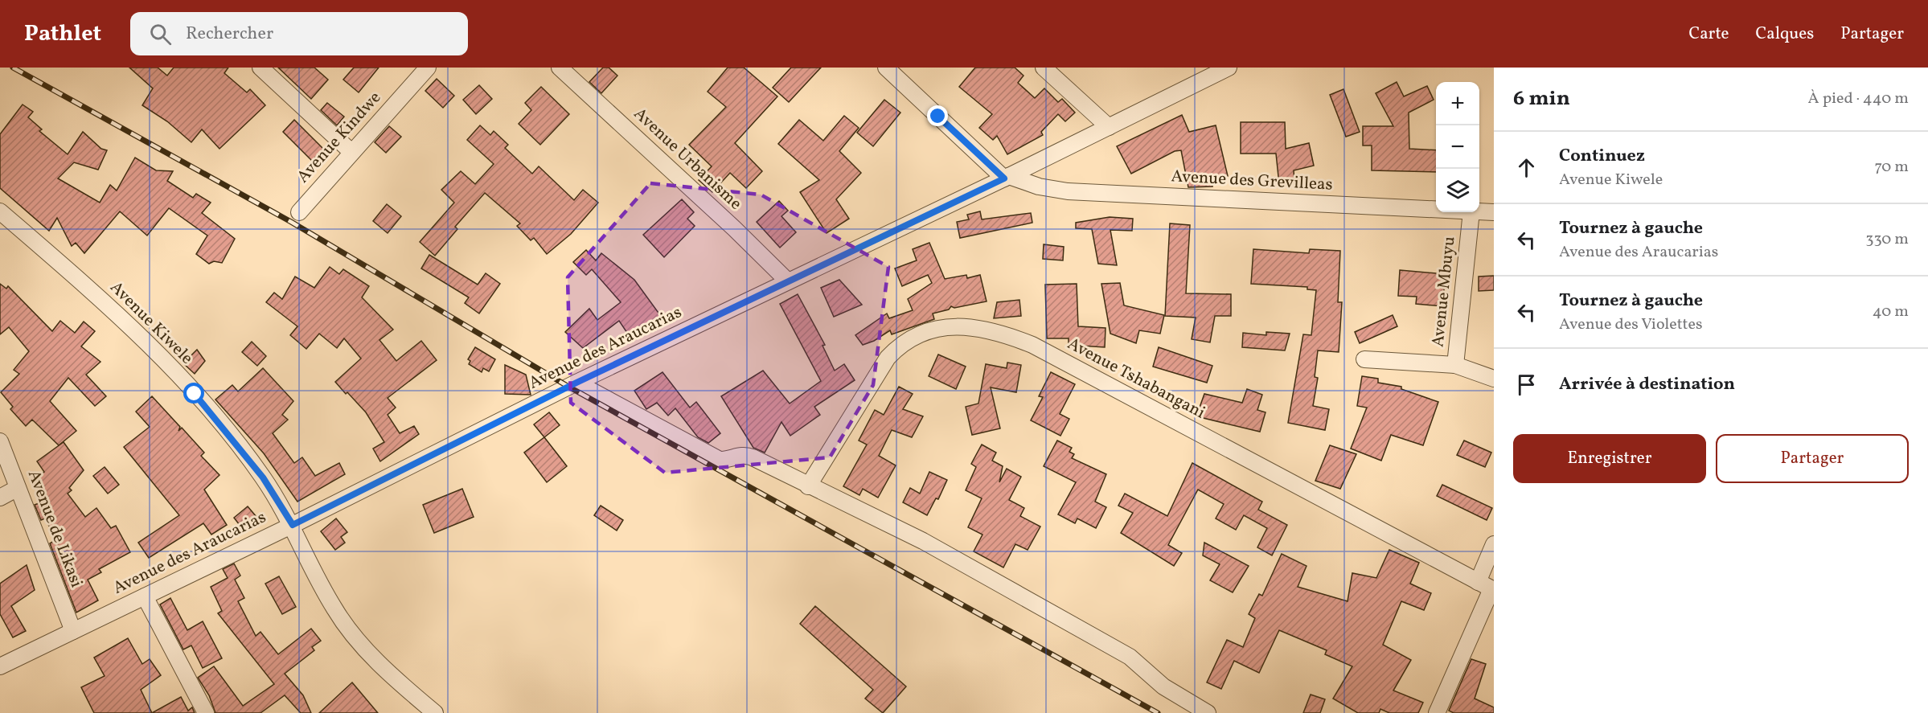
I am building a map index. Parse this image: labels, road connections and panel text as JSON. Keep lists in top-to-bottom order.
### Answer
{
  "streets": {
    "street": [
      "Avenue Kindwe",
      "Avenue Urbanisme",
      "Avenue des Grevilleas",
      "Avenue Mbuyu",
      "Avenue Kiwele",
      "Avenue des Araucarias",
      "Avenue Tshabangani",
      "Avenue de Likasi"
    ]
  },
  "crossings": [
    ["Avenue Urbanisme", "Avenue des Araucarias"],
    ["Avenue des Grevilleas", "Avenue des Araucarias"],
    ["Avenue Kiwele", "Avenue des Araucarias"],
    ["Avenue des Araucarias", "Avenue de Likasi"]
  ],
  "page": {
    "header": "Pathlet",
    "search": "Rechercher",
    "nav": ["Carte", "Calques", "Partager"],
    "heading": ["6 min", "À pied · 440 m"],
    "map_buttons": ["+", "−"],
    "list": [
      ["Continuez", "Avenue Kiwele", "70 m"],
      ["Tournez à gauche", "Avenue des Araucarias", "330 m"],
      ["Tournez à gauche", "Avenue des Violettes", "40 m"],
      "Arrivée à destination"
    ],
    "buttons": ["Enregistrer", "Partager"]
  }
}
